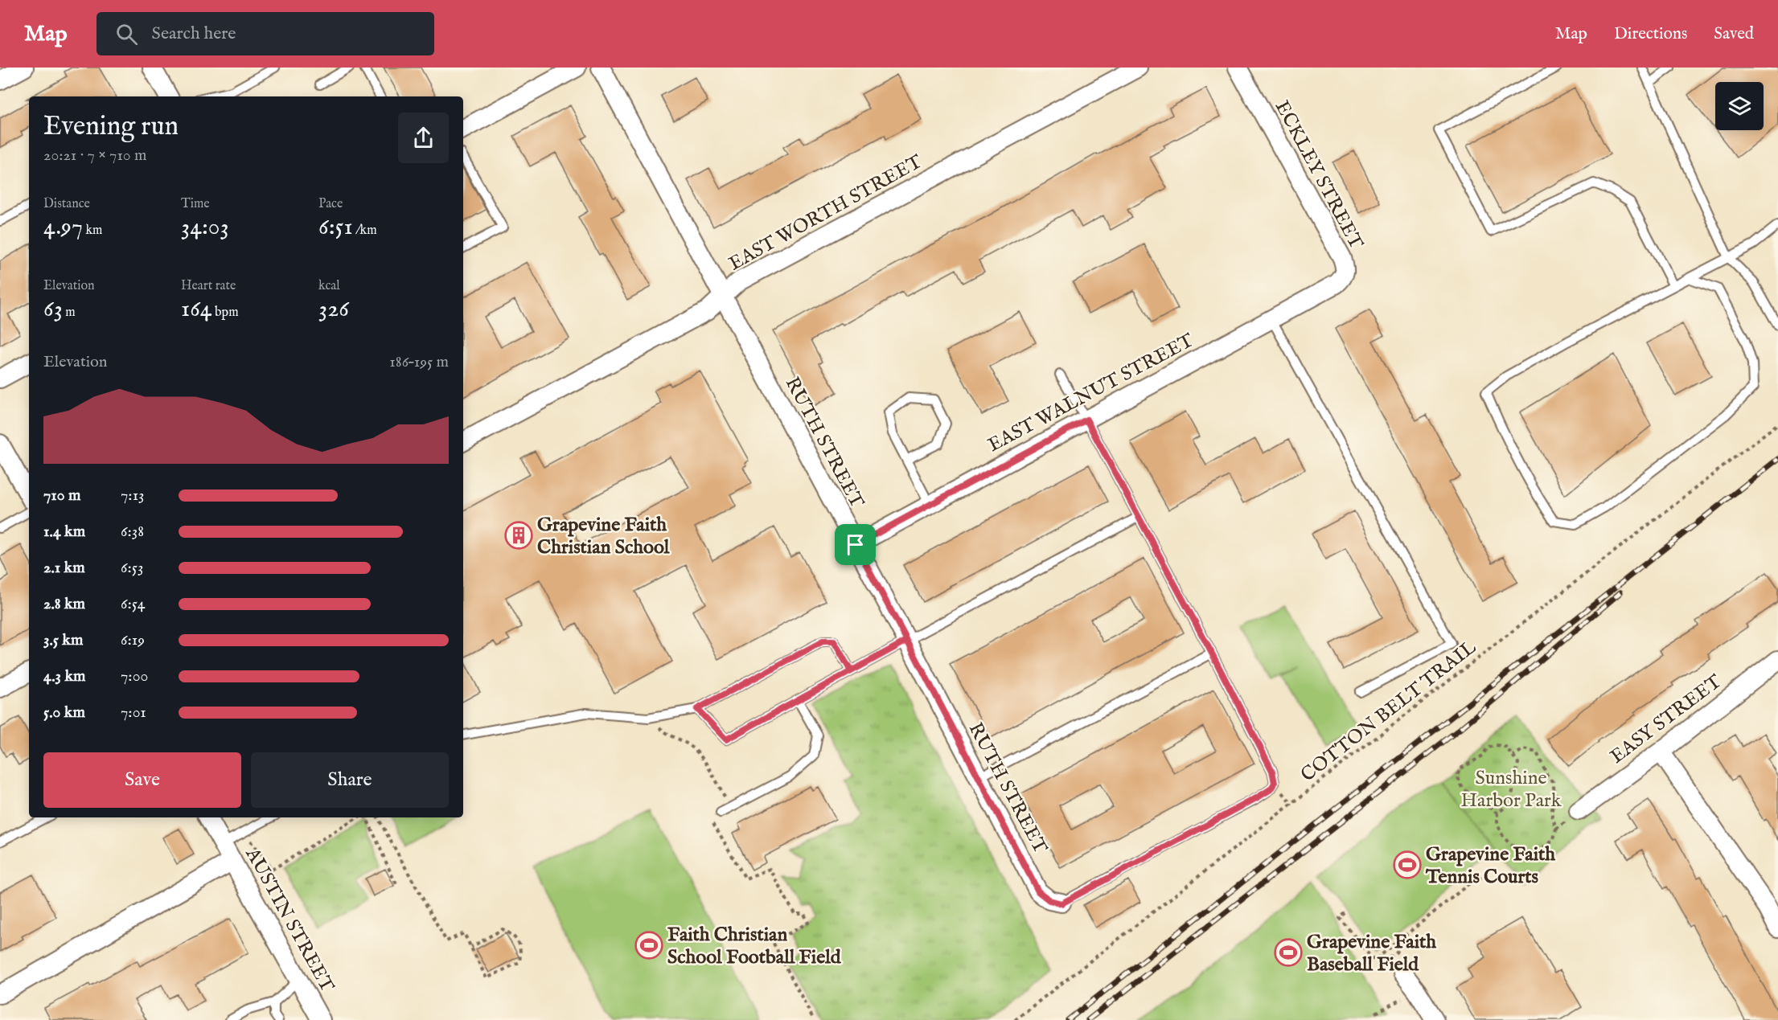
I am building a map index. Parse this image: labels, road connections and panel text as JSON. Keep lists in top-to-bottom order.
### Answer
{
  "streets": {
    "street": [
      "ECKLEY STREET",
      "EAST WORTH STREET",
      "EAST WALNUT STREET",
      "RUTH STREET",
      "EASY STREET",
      "AUSTIN STREET"
    ],
    "path": ["COTTON BELT TRAIL"]
  },
  "crossings": [
    ["ECKLEY STREET", "EAST WALNUT STREET"],
    ["EAST WORTH STREET", "RUTH STREET"],
    ["EAST WALNUT STREET", "RUTH STREET"]
  ],
  "parks": ["Sunshine Harbor Park"],
  "places": {
    "building": ["Grapevine Faith Christian School"],
    "sports": ["Grapevine Faith Tennis Courts", "Faith Christian School Football Field", "Grapevine Faith Baseball Field"]
  },
  "page": {
    "header": "Map",
    "search": "Search here",
    "nav": ["Map", "Directions", "Saved"],
    "heading": ["Evening run", "20:21 · 7 × 710 m"],
    "stats": [
      ["Distance", "4.97 km"],
      ["Time", "34:03"],
      ["Pace", "6:51 /km"],
      ["Elevation", "63 m"],
      ["Heart rate", "164 bpm"],
      ["kcal", "326"]
    ],
    "chart": ["Elevation", "186–195 m"],
    "list": [
      {
        "name": "710 m",
        "note": "7:13"
      },
      {
        "name": "1.4 km",
        "note": "6:38"
      },
      {
        "name": "2.1 km",
        "note": "6:53"
      },
      {
        "name": "2.8 km",
        "note": "6:54"
      },
      {
        "name": "3.5 km",
        "note": "6:19"
      },
      {
        "name": "4.3 km",
        "note": "7:00"
      },
      {
        "name": "5.0 km",
        "note": "7:01"
      }
    ],
    "buttons": ["Save", "Share"]
  }
}
